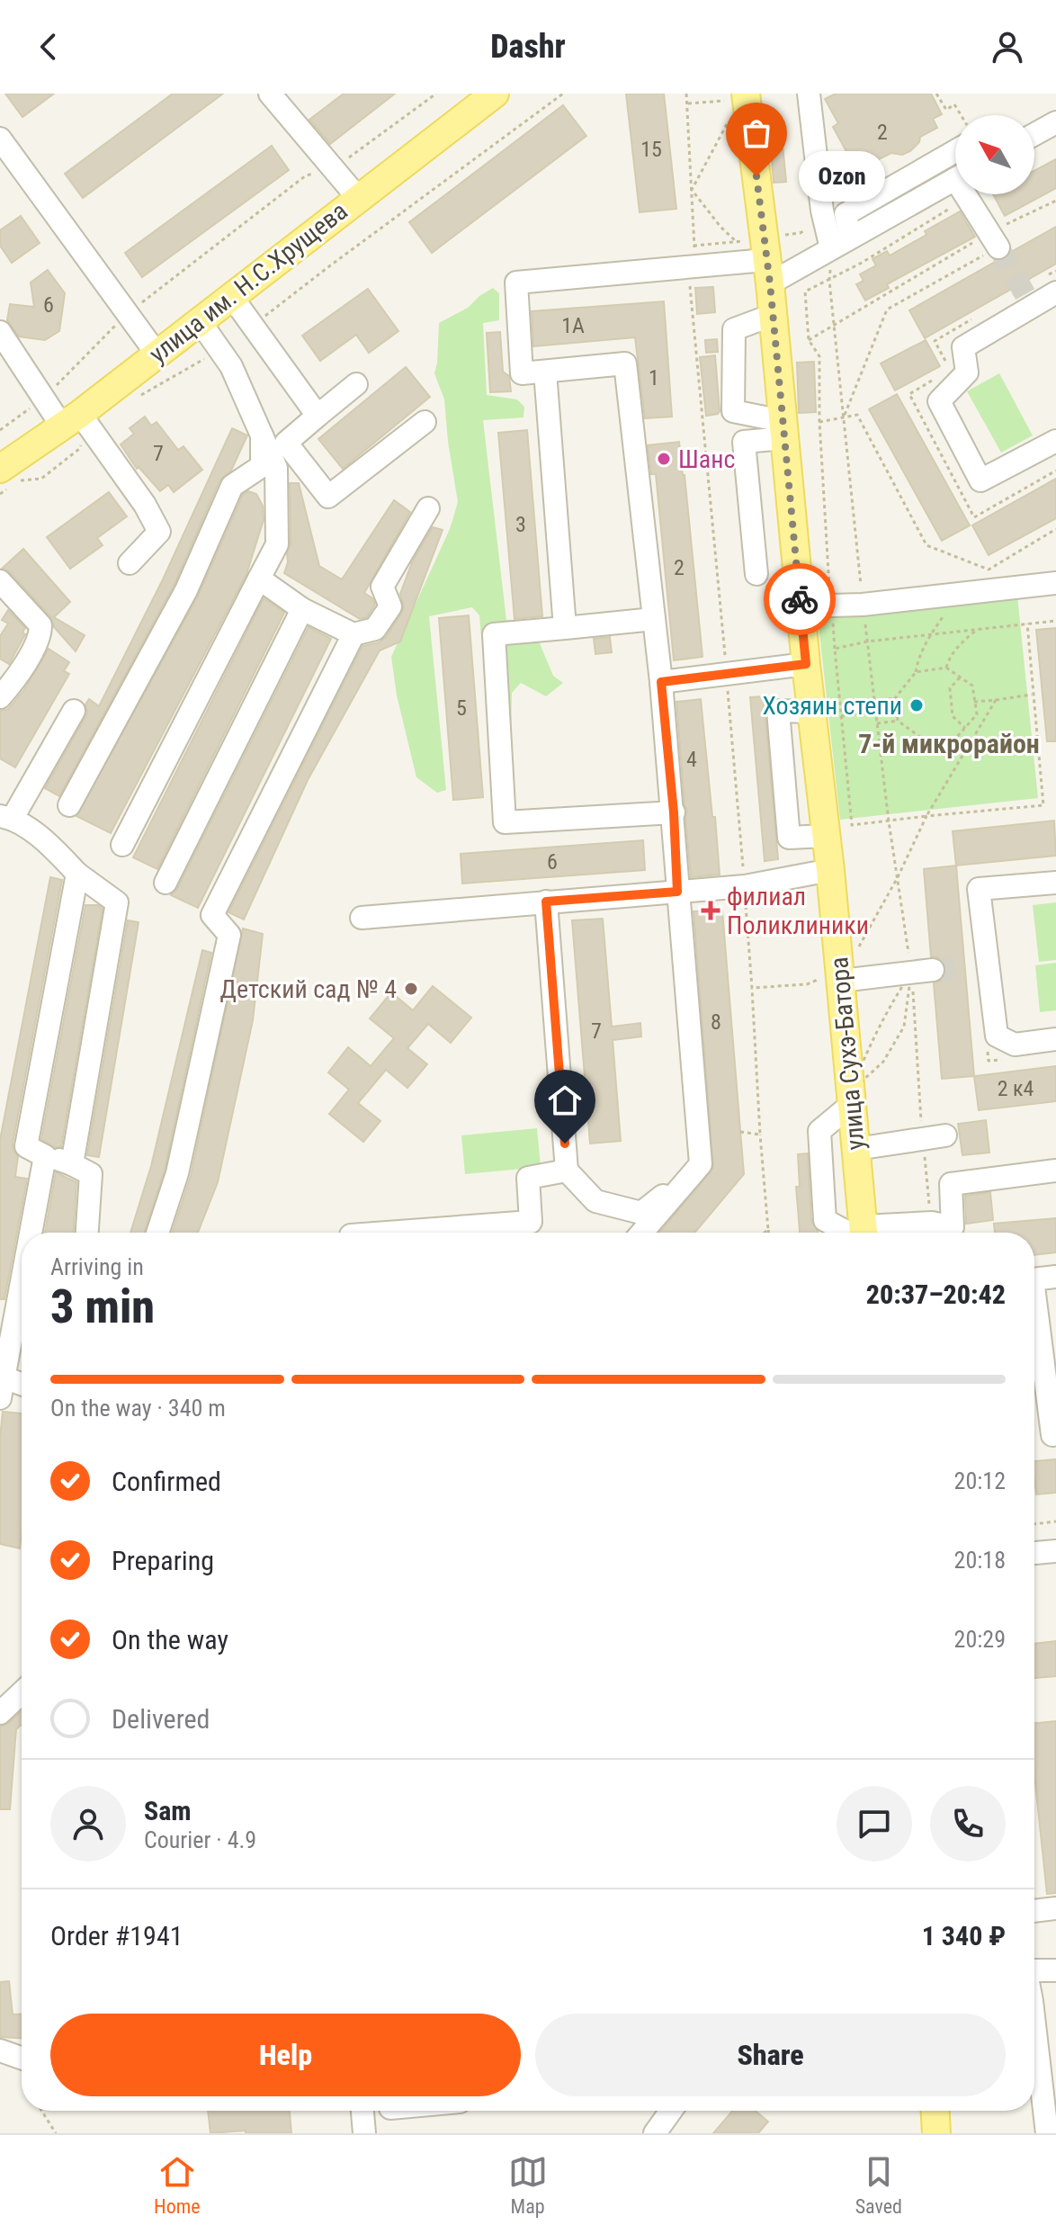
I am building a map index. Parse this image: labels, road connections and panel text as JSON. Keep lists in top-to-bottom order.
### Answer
{
  "streets": {
    "main road": ["улица им. Н.С.Хрущева", "улица Сухэ-Батора"]
  },
  "districts": ["7-й микрорайон"],
  "places": {
    "other": [
      "Ozon",
      "Шанс",
      "Хозяин степи",
      "Детский сад № 4"
    ],
    "health": ["филиал Поликлиники"]
  },
  "house_numbers": [
    "2",
    "15",
    "6",
    "1А",
    "1",
    "7",
    "3",
    "2",
    "5",
    "4",
    "6",
    "8",
    "7",
    "2 к4"
  ],
  "north": "top left",
  "page": {
    "header": "Dashr",
    "bubble": "Ozon",
    "heading": ["3 min", "Arriving in", "20:37–20:42"],
    "panel": [
      "Sam",
      "Courier · 4.9",
      "Order #1941",
      "1 340 ₽"
    ],
    "bar": "On the way · 340 m",
    "list": [
      ["Confirmed", "20:12"],
      ["Preparing", "20:18"],
      ["On the way", "20:29"],
      "Delivered"
    ],
    "buttons": ["Help", "Share"],
    "tabs": ["Home", "Map", "Saved"]
  }
}
